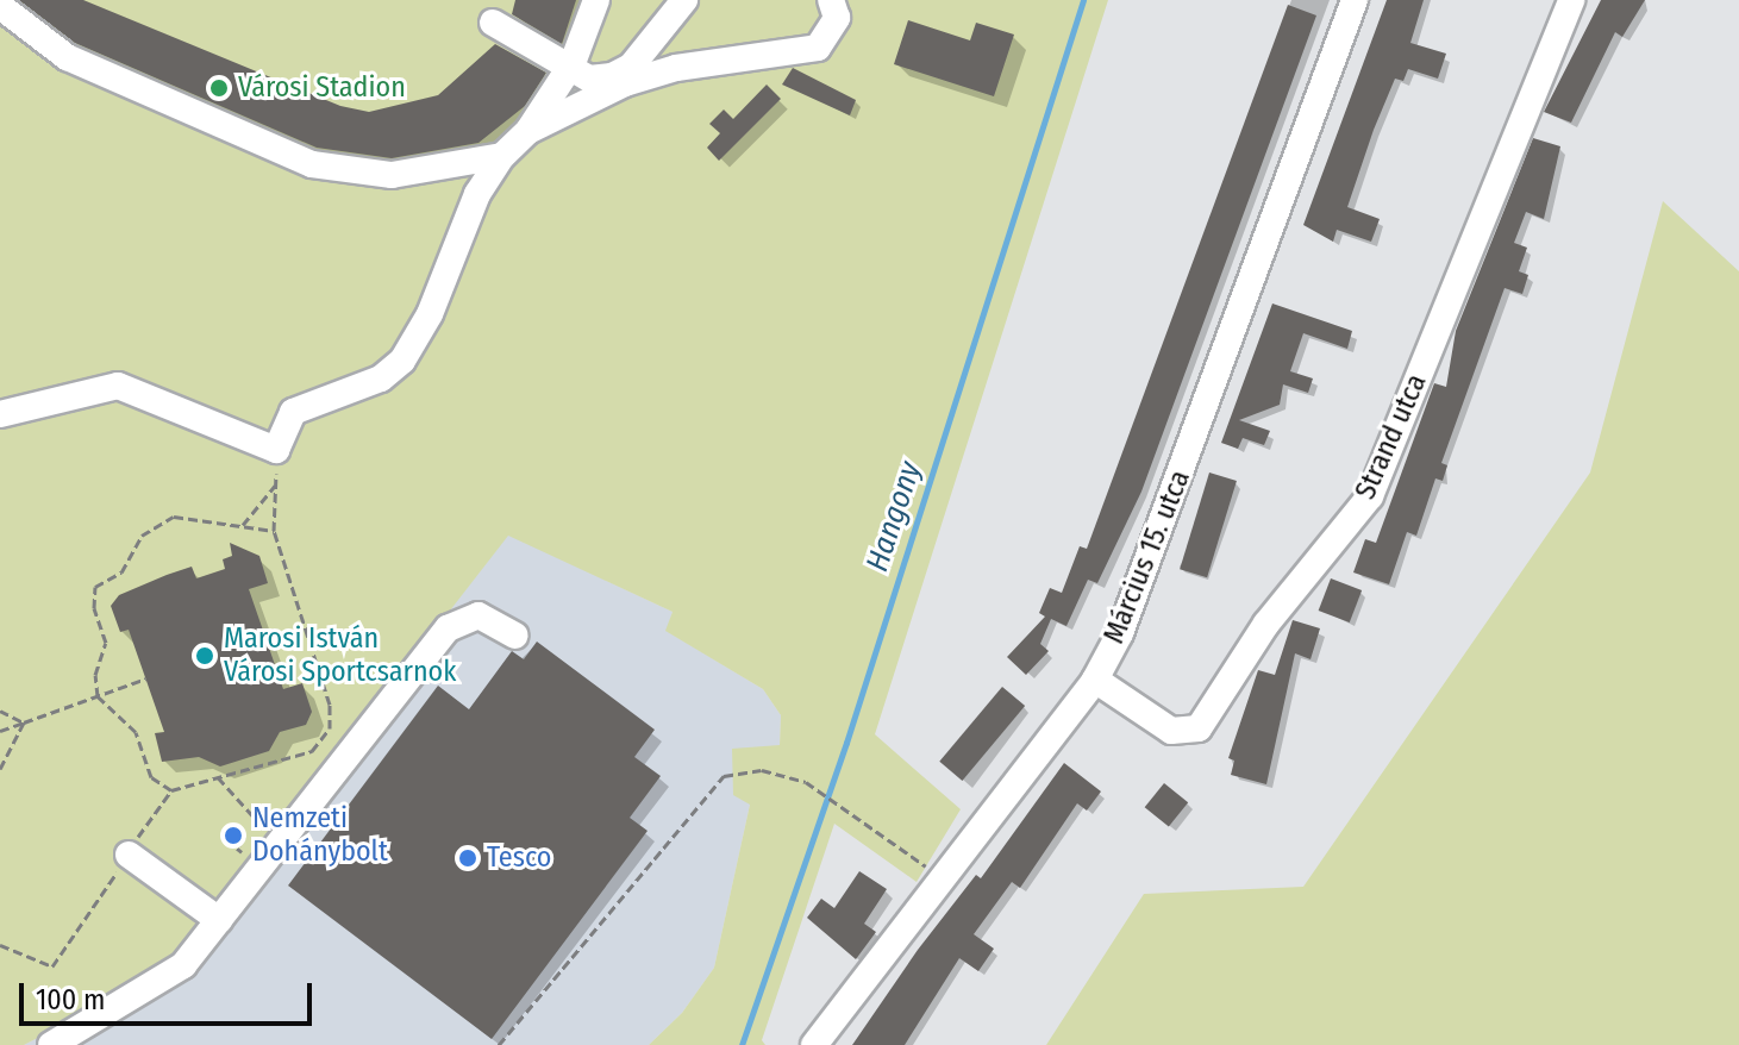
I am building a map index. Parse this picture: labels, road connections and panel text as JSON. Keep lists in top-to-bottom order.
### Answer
{
  "streets": {
    "street": ["Strand utca", "Március 15. utca"]
  },
  "crossings": [
    ["Strand utca", "Március 15. utca"]
  ],
  "water": ["Hangony"],
  "places": [
    "Városi Stadion",
    "Marosi István Városi Sportcsarnok",
    "Nemzeti Dohánybolt",
    "Tesco"
  ],
  "scale_bar": "100 m"
}
